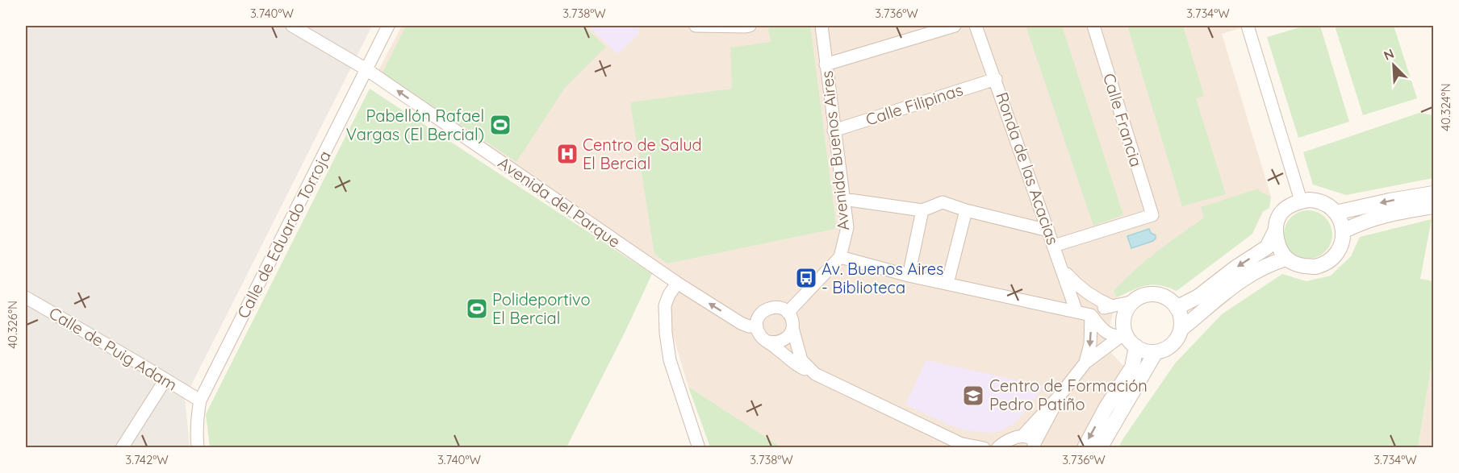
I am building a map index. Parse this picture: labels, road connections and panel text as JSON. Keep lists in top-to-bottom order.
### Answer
{
  "streets": {
    "street": [
      "Calle Filipinas",
      "Calle Francia",
      "Avenida Buenos Aires",
      "Ronda de las Acacias",
      "Avenida del Parque",
      "Calle de Eduardo Torroja",
      "Calle de Puig Adam"
    ]
  },
  "crossings": [
    ["Calle Filipinas", "Avenida Buenos Aires"],
    ["Calle Filipinas", "Ronda de las Acacias"],
    ["Calle Francia", "Ronda de las Acacias"],
    ["Avenida Buenos Aires", "Avenida del Parque"],
    ["Avenida del Parque", "Calle de Eduardo Torroja"],
    ["Calle de Eduardo Torroja", "Calle de Puig Adam"]
  ],
  "one_way": ["Avenida del Parque"],
  "places": {
    "sports": ["Pabellón Rafael Vargas (El Bercial)", "Polideportivo El Bercial"],
    "hospital": ["Centro de Salud El Bercial"],
    "bus stop": ["Av. Buenos Aires - Biblioteca"],
    "school or university": ["Centro de Formación Pedro Patiño"]
  },
  "north": "top left",
  "coordinates": [
    "3.740°W",
    "3.738°W",
    "3.736°W",
    "3.734°W",
    "40.324°N",
    "40.326°N",
    "3.742°W"
  ]
}
